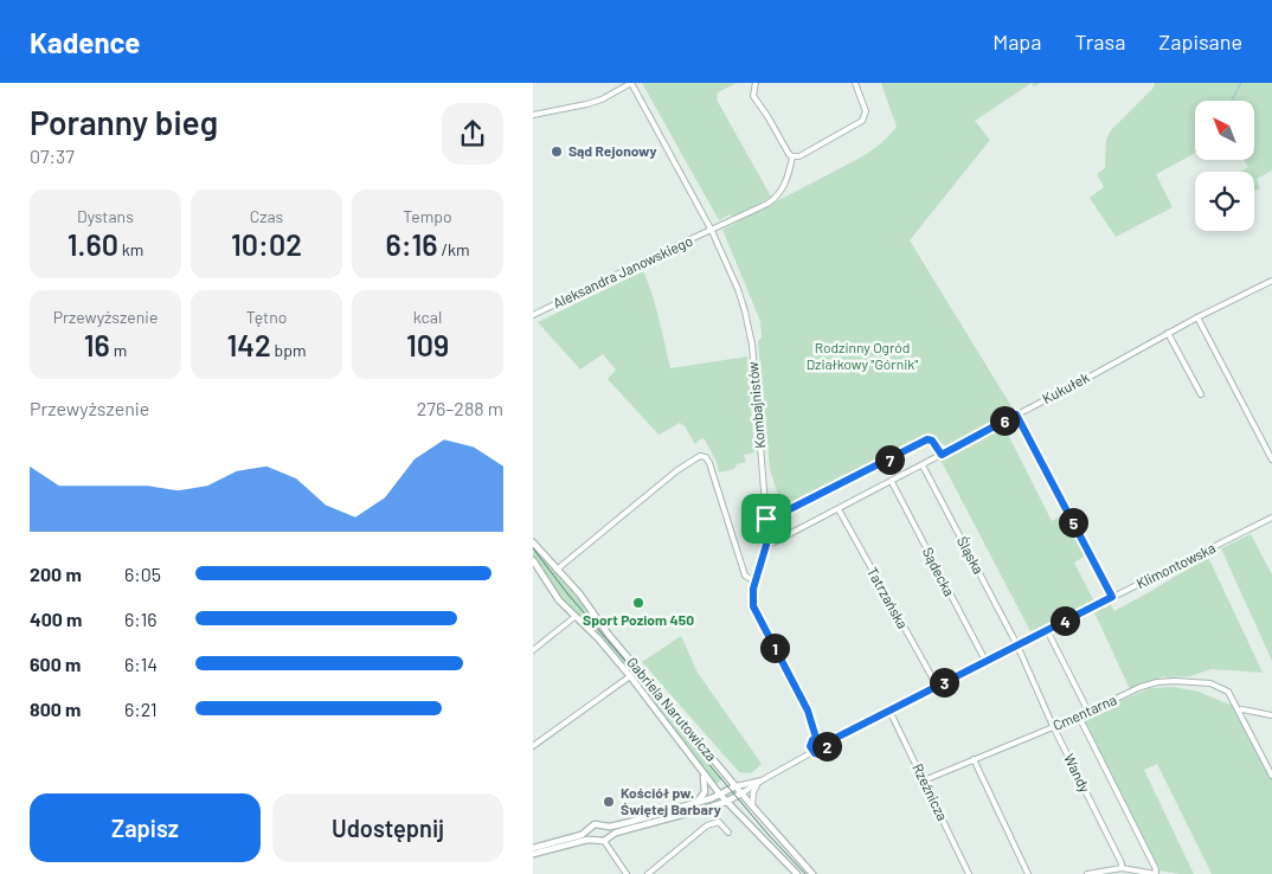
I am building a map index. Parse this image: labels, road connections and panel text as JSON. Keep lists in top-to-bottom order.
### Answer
{
  "streets": {
    "street": [
      "Aleksandra Janowskiego",
      "Kukułek",
      "Kombajnistów",
      "Śląska",
      "Klimontowska",
      "Sądecka",
      "Tatrzańska",
      "Gabriela Narutowicza",
      "Cmentarna",
      "Wandy",
      "Rzeźnicza"
    ]
  },
  "crossings": [
    ["Aleksandra Janowskiego", "Kombajnistów"],
    ["Kukułek", "Kombajnistów"],
    ["Kukułek", "Śląska"],
    ["Kukułek", "Sądecka"],
    ["Kukułek", "Tatrzańska"],
    ["Kombajnistów", "Klimontowska"],
    ["Śląska", "Klimontowska"],
    ["Śląska", "Wandy"],
    ["Klimontowska", "Sądecka"],
    ["Klimontowska", "Tatrzańska"],
    ["Klimontowska", "Wandy"],
    ["Klimontowska", "Rzeźnicza"],
    ["Cmentarna", "Wandy"],
    ["Cmentarna", "Rzeźnicza"]
  ],
  "parks": ["Rodzinny Ogród Działkowy \"Górnik\""],
  "places": ["Sąd Rejonowy", "Sport Poziom 450", "Kościół pw. Świętej Barbary"],
  "north": "top left",
  "page": {
    "header": "Kadence",
    "nav": ["Mapa", "Trasa", "Zapisane"],
    "heading": ["Poranny bieg", "07:37"],
    "stats": [
      ["Dystans", "1.60 km"],
      ["Czas", "10:02"],
      ["Tempo", "6:16 /km"],
      ["Przewyższenie", "16 m"],
      ["Tętno", "142 bpm"],
      ["kcal", "109"]
    ],
    "chart": ["Przewyższenie", "276–288 m"],
    "pins": [
      "6",
      "7",
      "5",
      "4",
      "1",
      "3",
      "2"
    ],
    "list": [
      {
        "name": "200 m",
        "note": "6:05"
      },
      {
        "name": "400 m",
        "note": "6:16"
      },
      {
        "name": "600 m",
        "note": "6:14"
      },
      {
        "name": "800 m",
        "note": "6:21"
      }
    ],
    "buttons": ["Zapisz", "Udostępnij"]
  }
}
